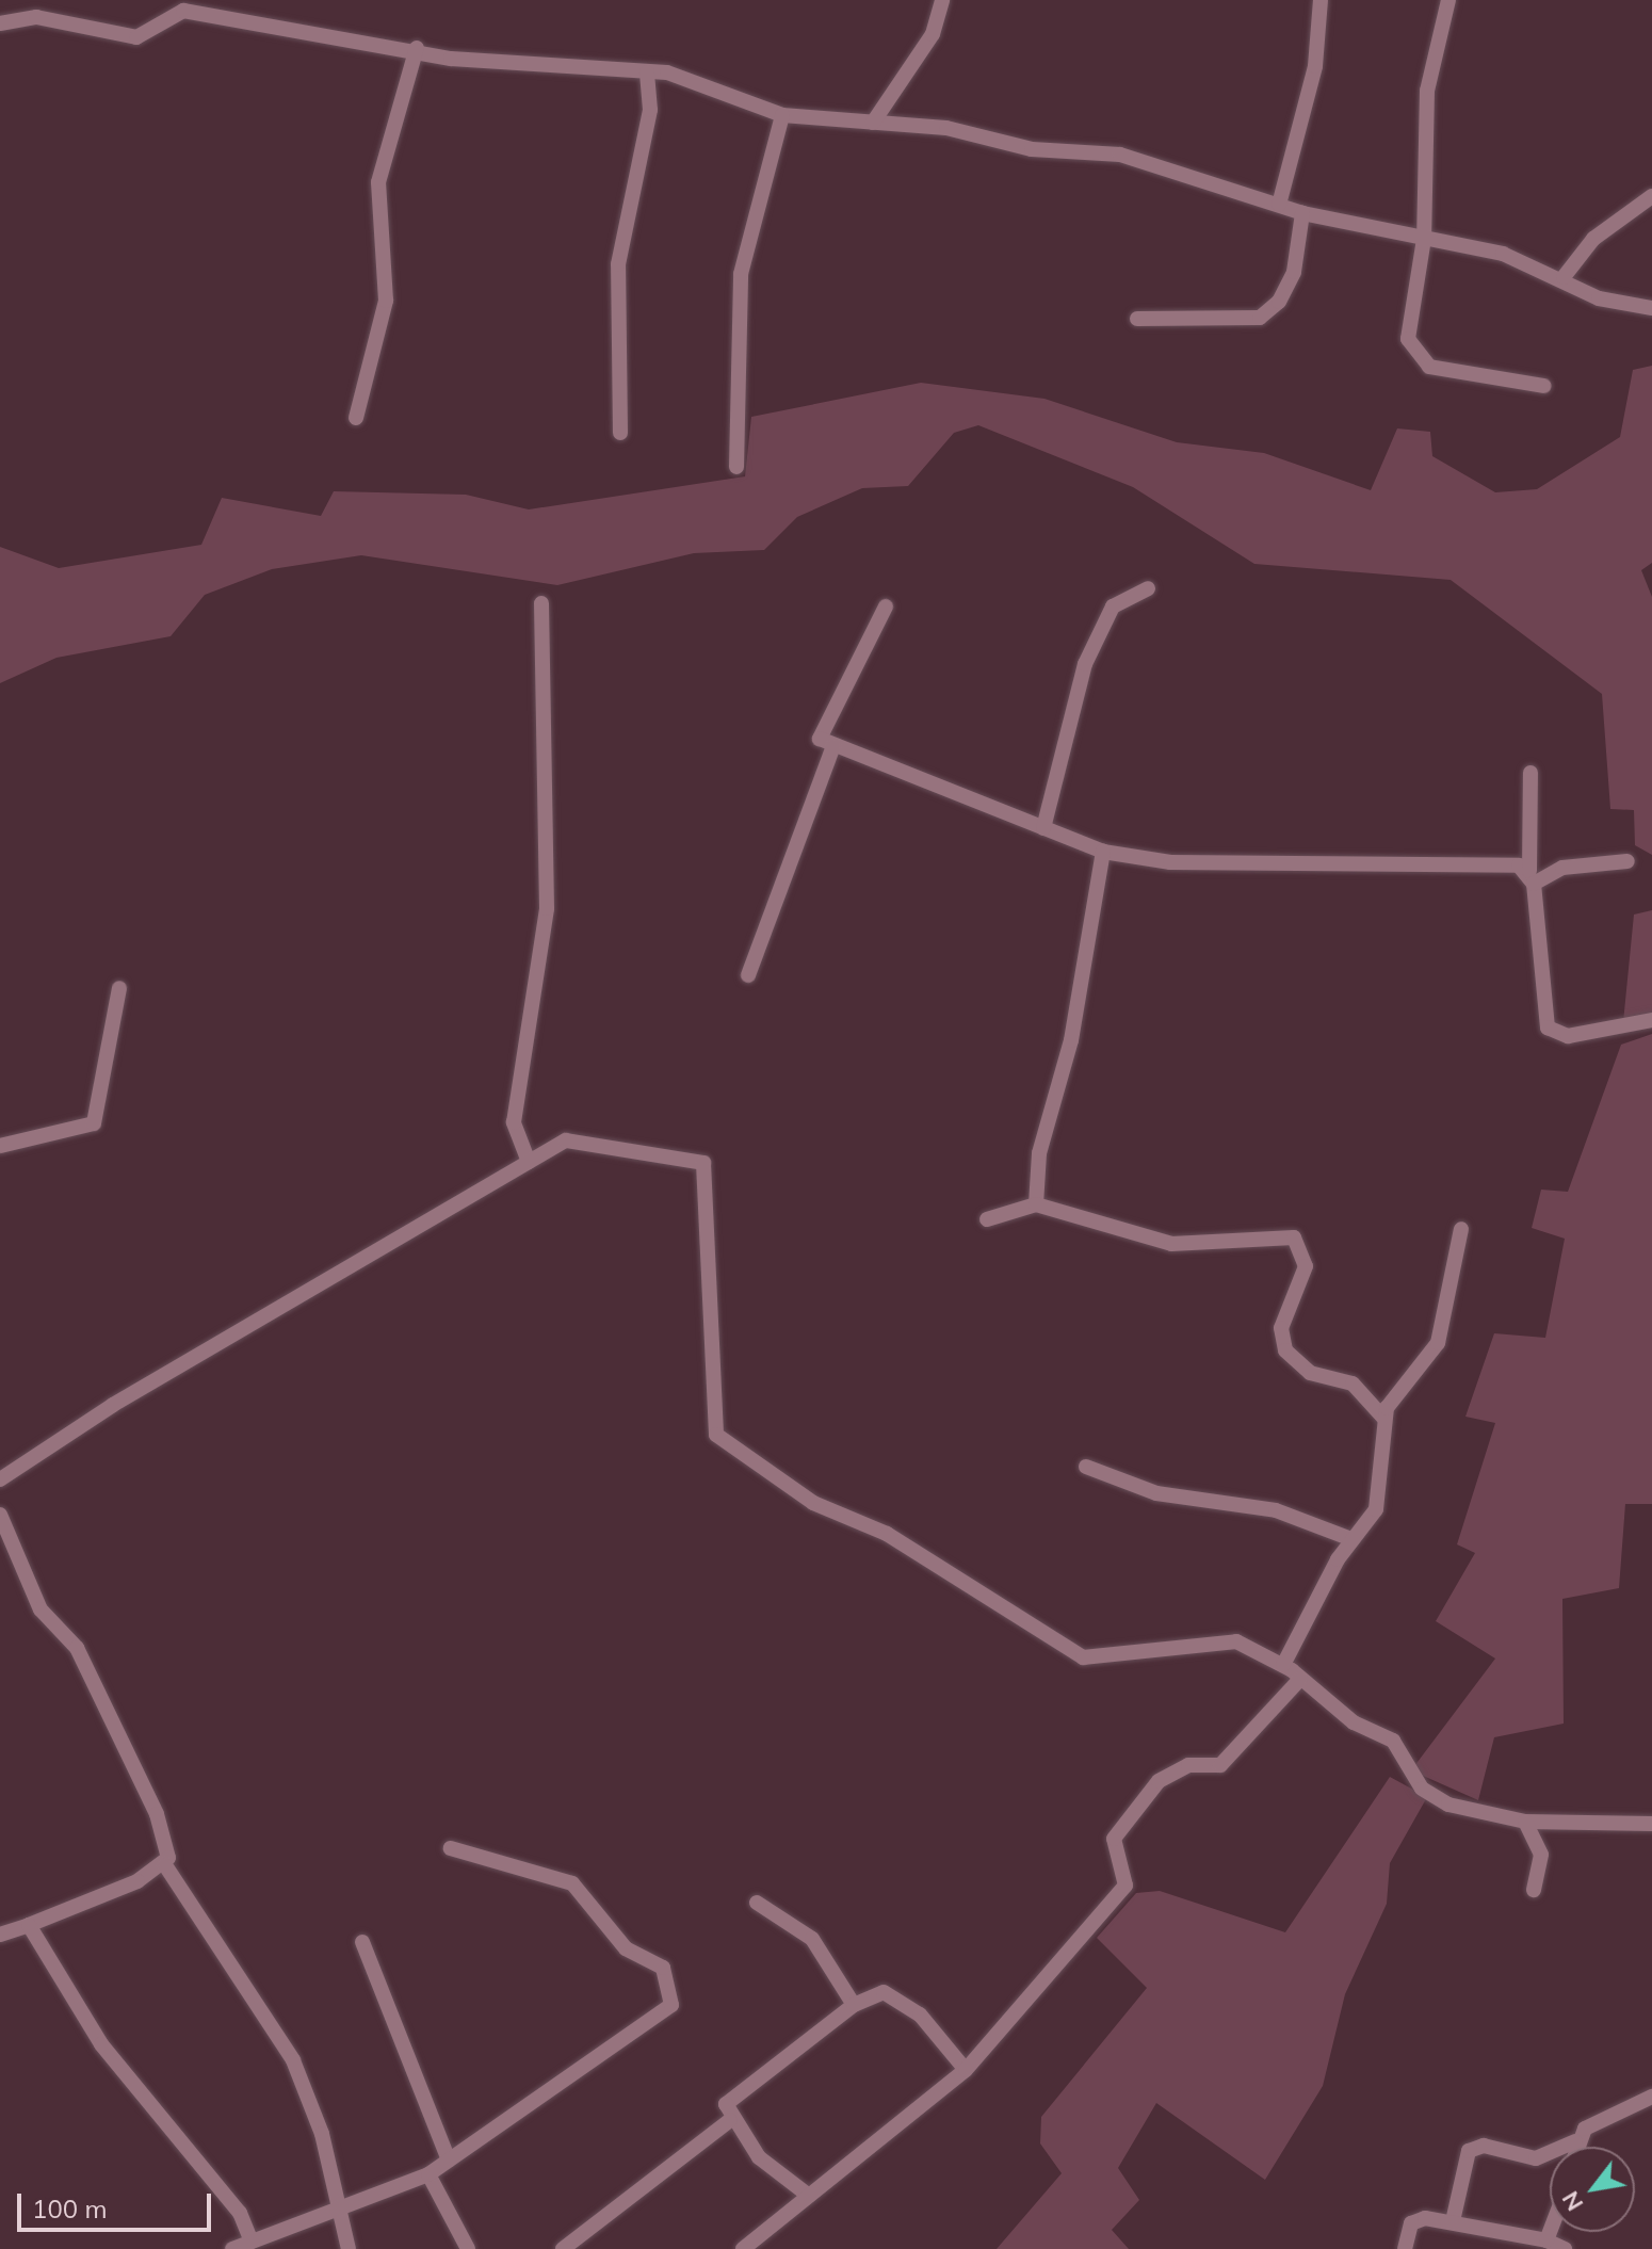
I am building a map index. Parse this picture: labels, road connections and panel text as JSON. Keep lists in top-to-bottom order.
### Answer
{
  "scale_bar": "100 m",
  "north": "bottom left"
}
